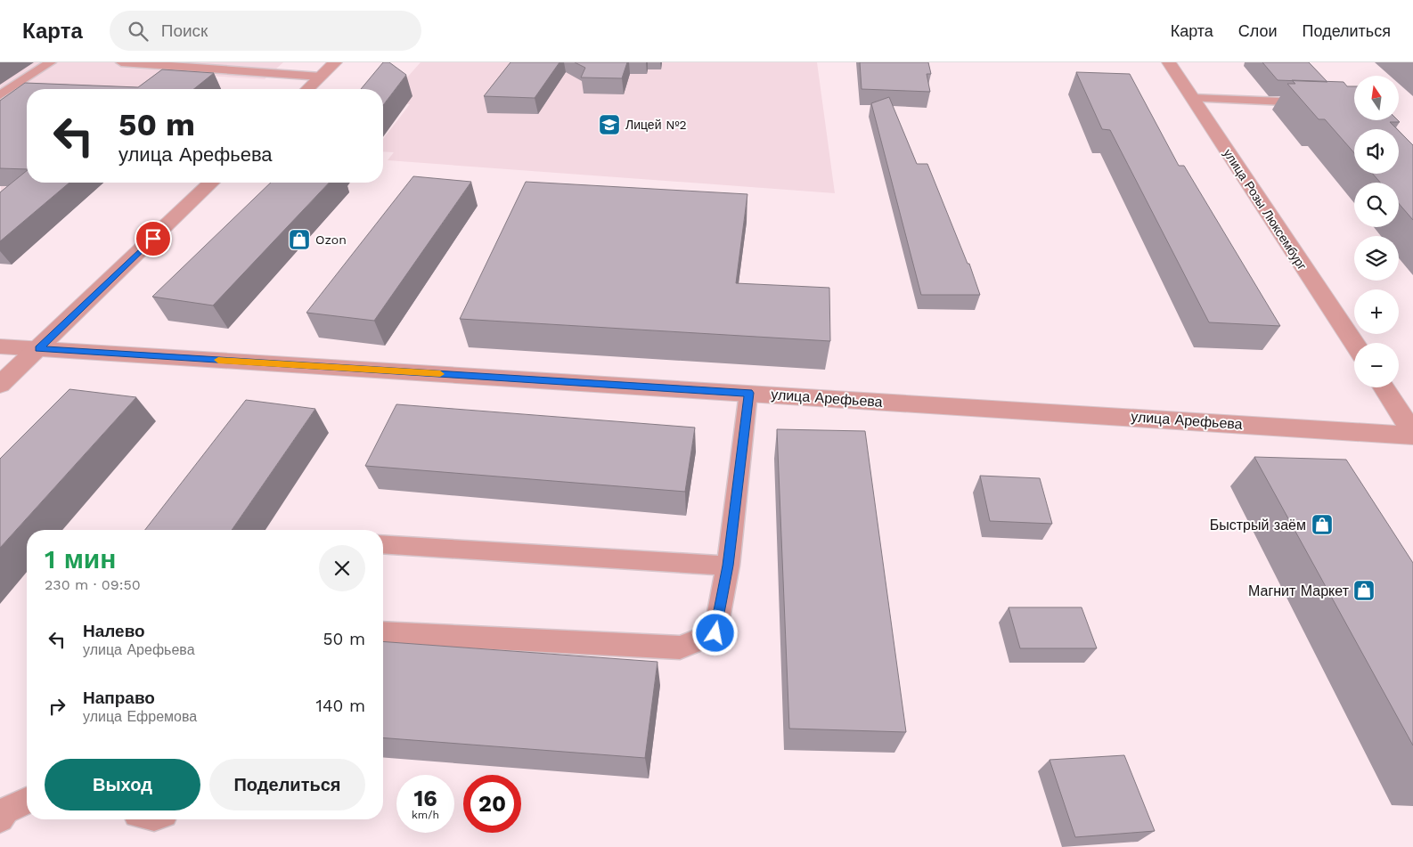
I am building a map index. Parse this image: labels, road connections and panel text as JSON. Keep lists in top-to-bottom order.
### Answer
{
  "streets": {
    "street": ["улица Розы Люксембург", "улица Арефьева"]
  },
  "places": {
    "school or university": ["Лицей №2"],
    "shop": ["Ozon", "Быстрый заём", "Магнит Маркет"]
  },
  "north": "top",
  "page": {
    "header": "Карта",
    "search": "Поиск",
    "nav": ["Карта", "Слои", "Поделиться"],
    "map_buttons": ["+", "−"],
    "turn": ["50 m", "улица Арефьева"],
    "heading": ["1 мин", "230 m · 09:50"],
    "list": [
      {
        "name": "Налево",
        "note": "улица Арефьева",
        "value": "50 m"
      },
      {
        "name": "Направо",
        "note": "улица Ефремова",
        "value": "140 m"
      }
    ],
    "buttons": ["Выход", "Поделиться"],
    "speed": "16 km/h",
    "limit": "20"
  }
}
